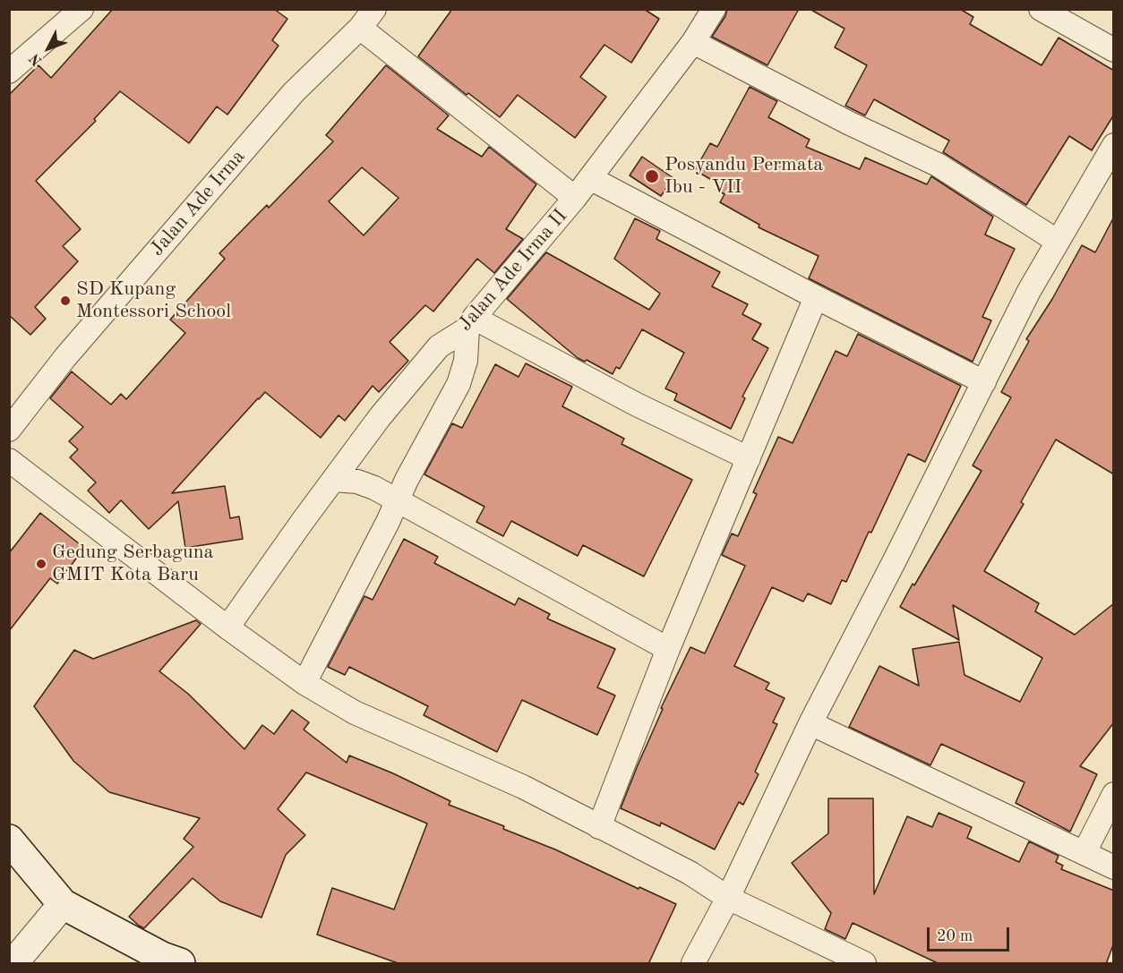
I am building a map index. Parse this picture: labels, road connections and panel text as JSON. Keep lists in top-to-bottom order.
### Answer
{
  "streets": {
    "street": ["Jalan Ade Irma", "Jalan Ade Irma II"]
  },
  "places": ["Posyandu Permata Ibu - VII", "SD Kupang Montessori School", "Gedung Serbaguna GMIT Kota Baru"],
  "scale_bar": "20 m",
  "north": "bottom left"
}
